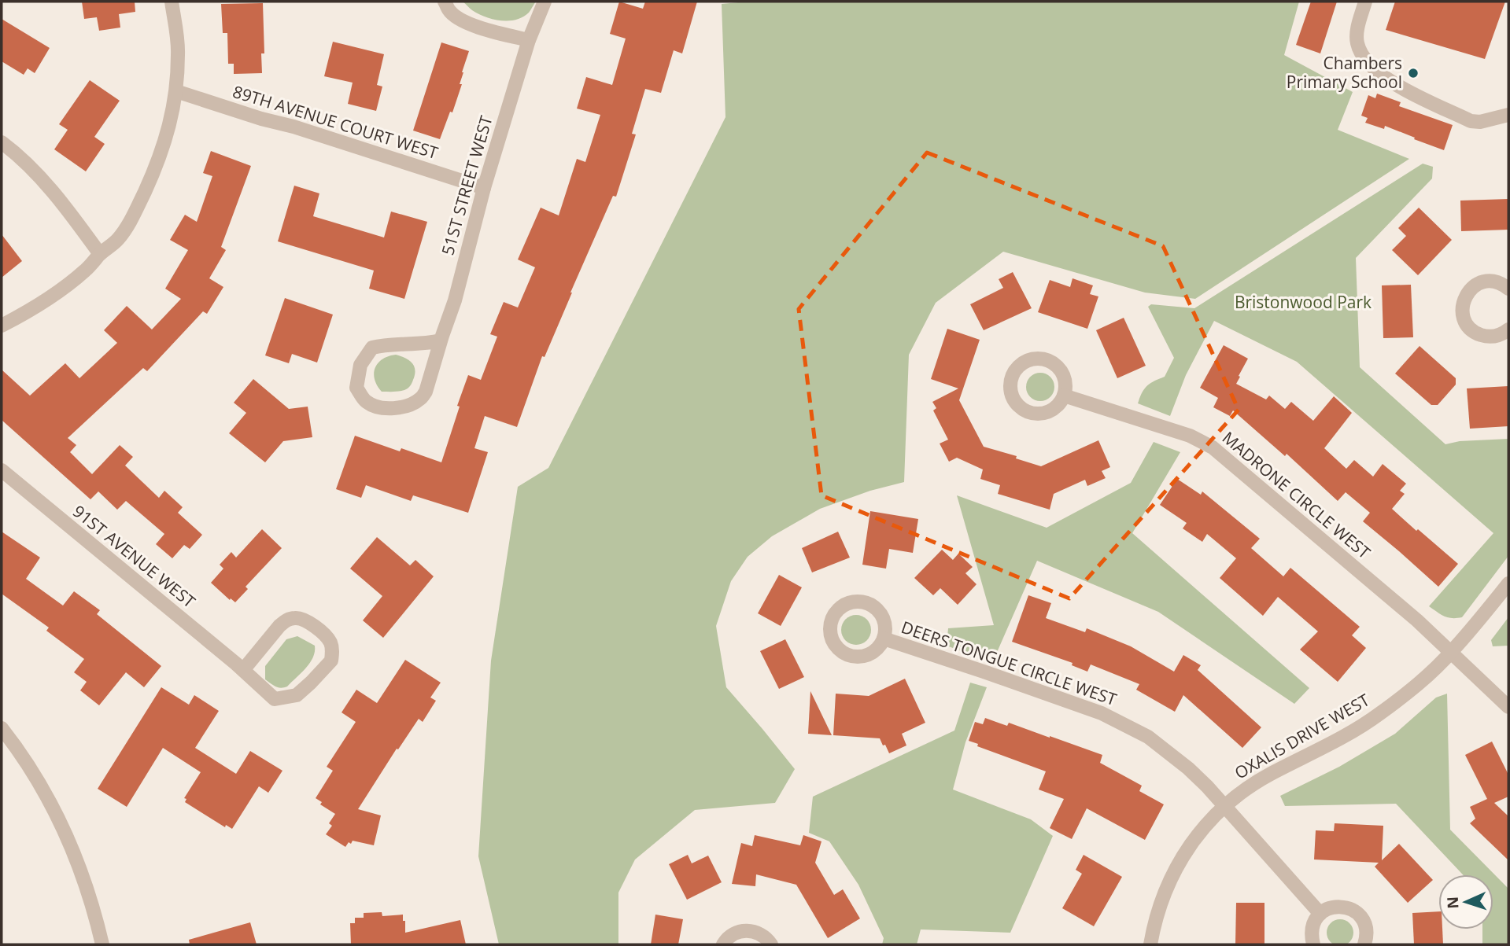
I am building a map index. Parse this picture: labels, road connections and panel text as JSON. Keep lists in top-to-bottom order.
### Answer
{
  "streets": {
    "street": [
      "89TH AVENUE COURT WEST",
      "51ST STREET WEST",
      "MADRONE CIRCLE WEST",
      "91ST AVENUE WEST",
      "DEERS TONGUE CIRCLE WEST",
      "OXALIS DRIVE WEST"
    ]
  },
  "crossings": [
    ["89TH AVENUE COURT WEST", "51ST STREET WEST"],
    ["MADRONE CIRCLE WEST", "OXALIS DRIVE WEST"],
    ["DEERS TONGUE CIRCLE WEST", "OXALIS DRIVE WEST"]
  ],
  "parks": ["Bristonwood Park"],
  "places": ["Chambers Primary School"],
  "north": "left"
}
